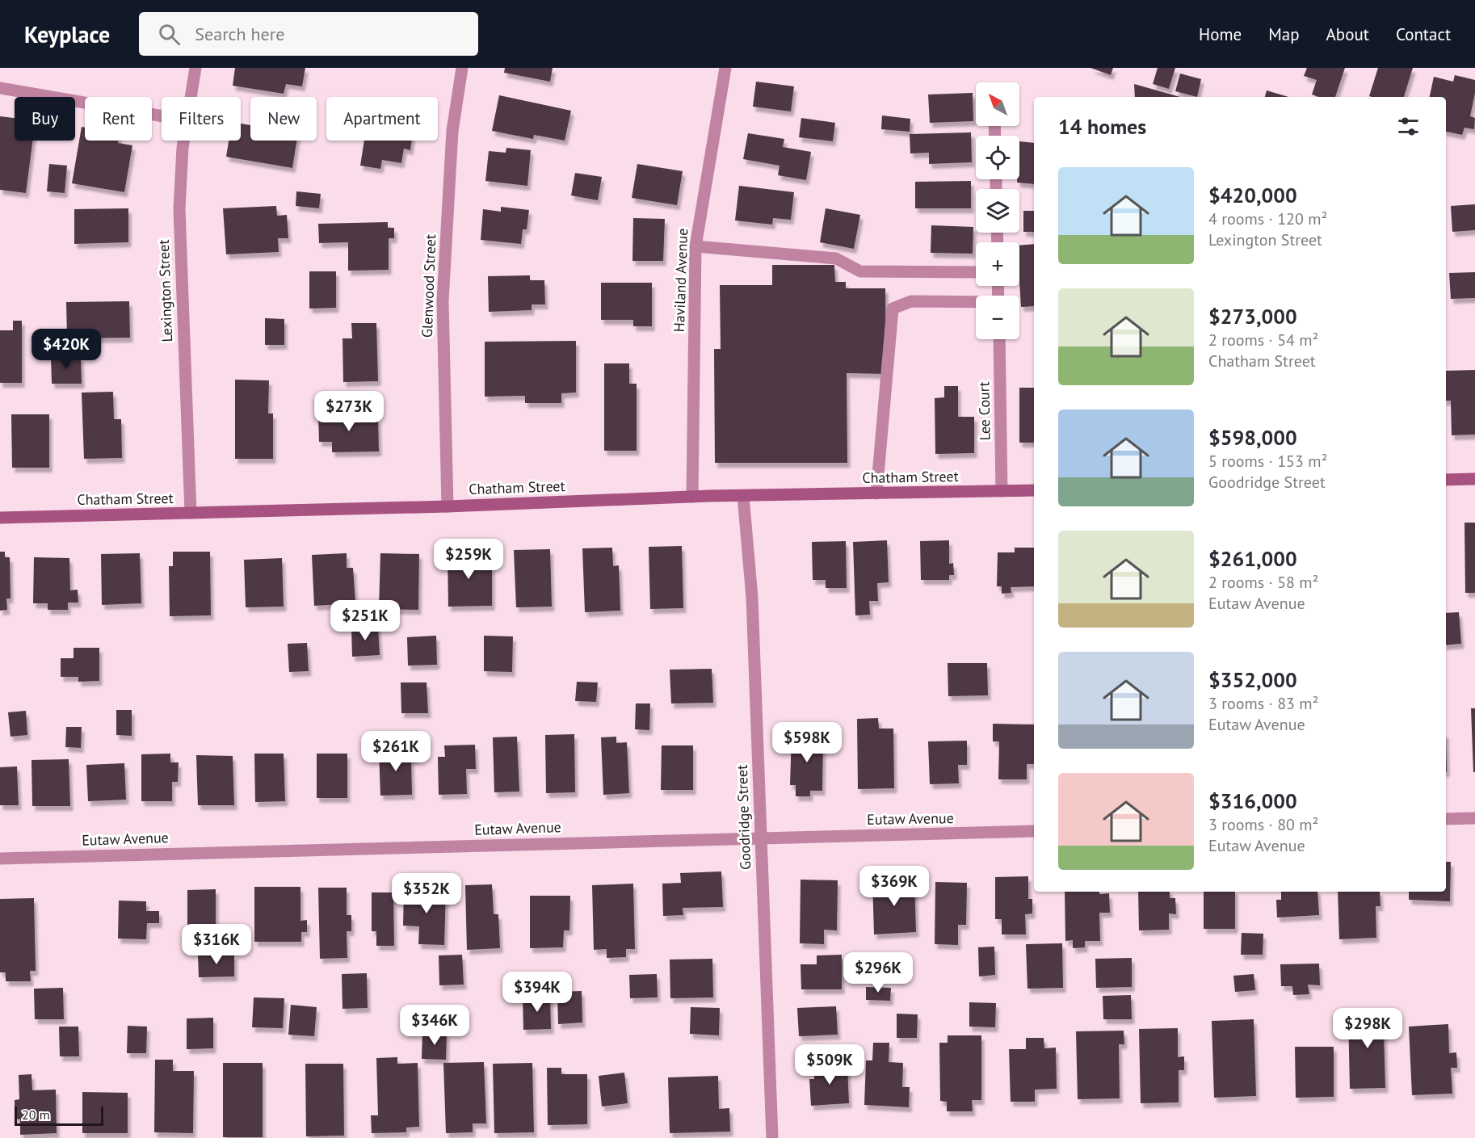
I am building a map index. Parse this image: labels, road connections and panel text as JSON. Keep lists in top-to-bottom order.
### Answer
{
  "streets": {
    "main road": ["Chatham Street"],
    "street": [
      "Haviland Avenue",
      "Glenwood Street",
      "Lexington Street",
      "Lee Court",
      "Goodridge Street",
      "Eutaw Avenue"
    ]
  },
  "crossings": [
    ["Haviland Avenue", "Chatham Street"],
    ["Glenwood Street", "Chatham Street"],
    ["Lexington Street", "Chatham Street"],
    ["Lee Court", "Chatham Street"],
    ["Chatham Street", "Goodridge Street"],
    ["Goodridge Street", "Eutaw Avenue"]
  ],
  "scale_bar": "20 m",
  "north": "top left",
  "page": {
    "header": "Keyplace",
    "search": "Search here",
    "nav": [
      "Home",
      "Map",
      "About",
      "Contact"
    ],
    "map_buttons": ["+", "−"],
    "chip": [
      "Buy",
      "Rent",
      "Filters",
      "New",
      "Apartment"
    ],
    "heading": "14 homes",
    "list": [
      {
        "name": "$420,000",
        "note": "4 rooms · 120 m² · Lexington Street"
      },
      {
        "name": "$273,000",
        "note": "2 rooms · 54 m² · Chatham Street"
      },
      {
        "name": "$598,000",
        "note": "5 rooms · 153 m² · Goodridge Street"
      },
      {
        "name": "$261,000",
        "note": "2 rooms · 58 m² · Eutaw Avenue"
      },
      {
        "name": "$352,000",
        "note": "3 rooms · 83 m² · Eutaw Avenue"
      },
      {
        "name": "$316,000",
        "note": "3 rooms · 80 m² · Eutaw Avenue"
      }
    ],
    "price": [
      "$420K",
      "$273K",
      "$259K",
      "$251K",
      "$598K",
      "$261K",
      "$369K",
      "$352K",
      "$316K",
      "$296K",
      "$394K",
      "$346K",
      "$298K",
      "$509K"
    ],
    "scale": "20 m"
  }
}
